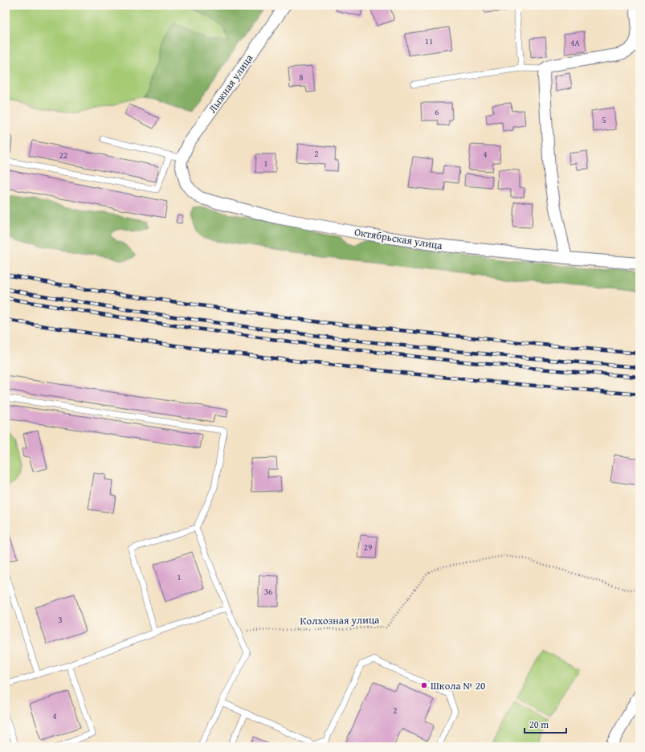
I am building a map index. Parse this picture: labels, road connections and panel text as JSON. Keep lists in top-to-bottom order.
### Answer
{
  "streets": {
    "street": ["Лыжная улица", "Октябрьская улица"],
    "path": ["Колхозная улица"]
  },
  "crossings": [
    ["Лыжная улица", "Октябрьская улица"]
  ],
  "places": ["Школа № 20"],
  "house_numbers": [
    "11",
    "4А",
    "8",
    "6",
    "5",
    "2",
    "4",
    "22",
    "1",
    "29",
    "1",
    "36",
    "3",
    "2",
    "4"
  ],
  "scale_bar": "20 m"
}
